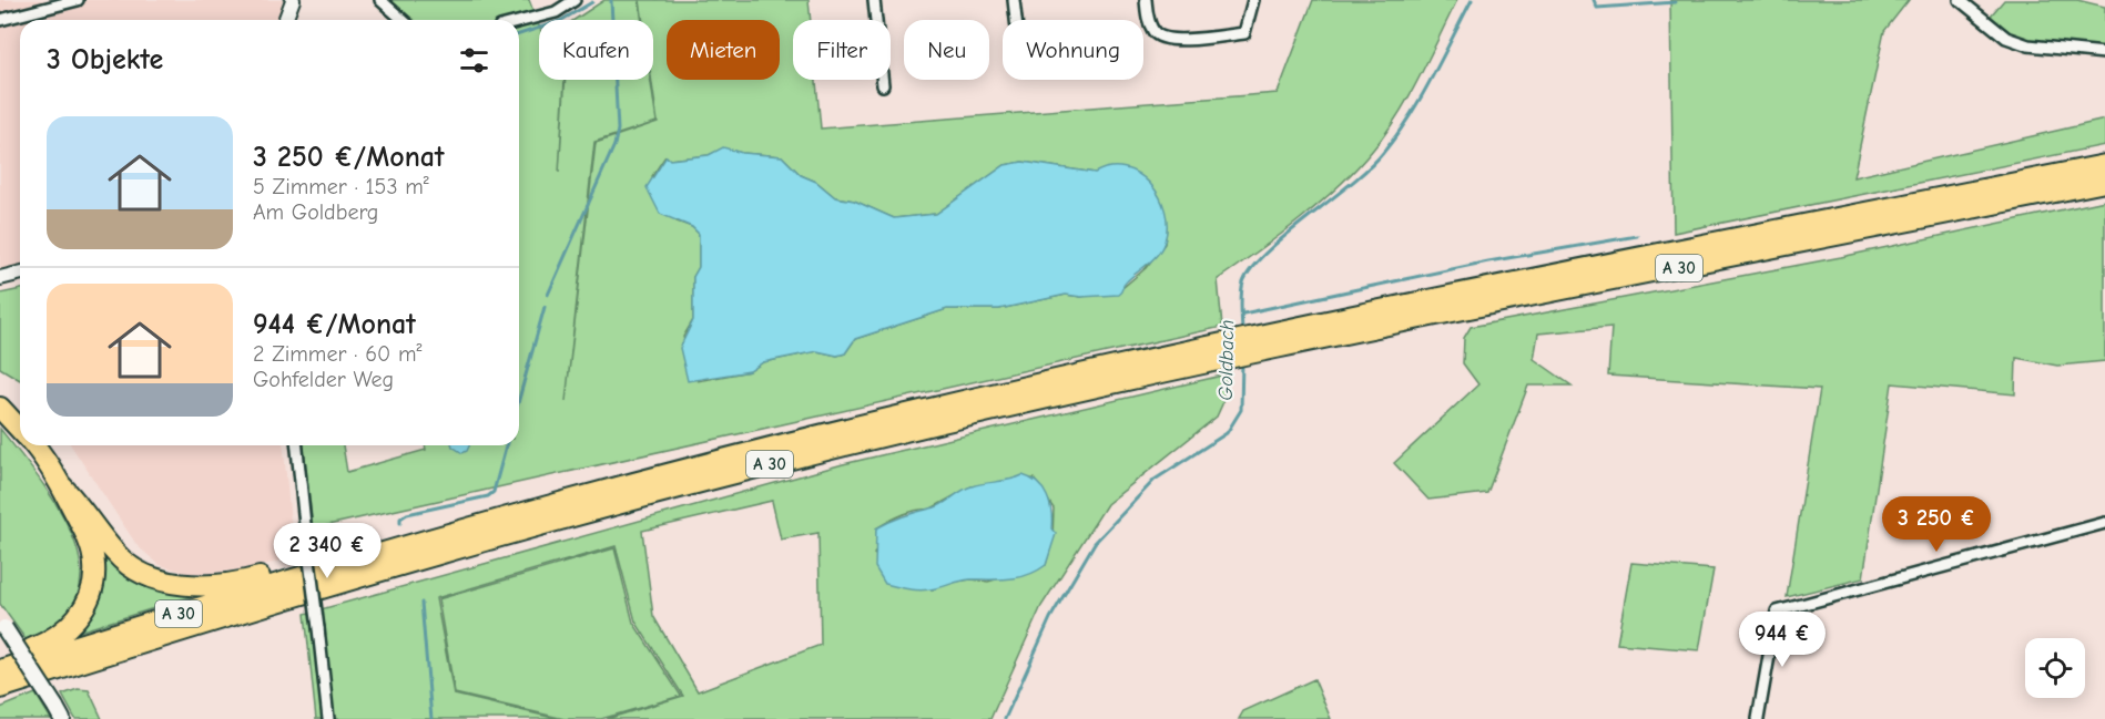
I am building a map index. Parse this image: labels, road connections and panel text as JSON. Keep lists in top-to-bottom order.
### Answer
{
  "streets": {
    "highway": ["A 30"]
  },
  "water": ["Goldbach"],
  "page": {
    "chip": [
      "Kaufen",
      "Mieten",
      "Filter",
      "Neu",
      "Wohnung"
    ],
    "heading": "3 Objekte",
    "list": [
      {
        "name": "3 250 €/Monat",
        "note": "5 Zimmer · 153 m² · Am Goldberg"
      },
      {
        "name": "944 €/Monat",
        "note": "2 Zimmer · 60 m² · Gohfelder Weg"
      }
    ],
    "price": ["3 250 €", "2 340 €", "944 €"]
  }
}
